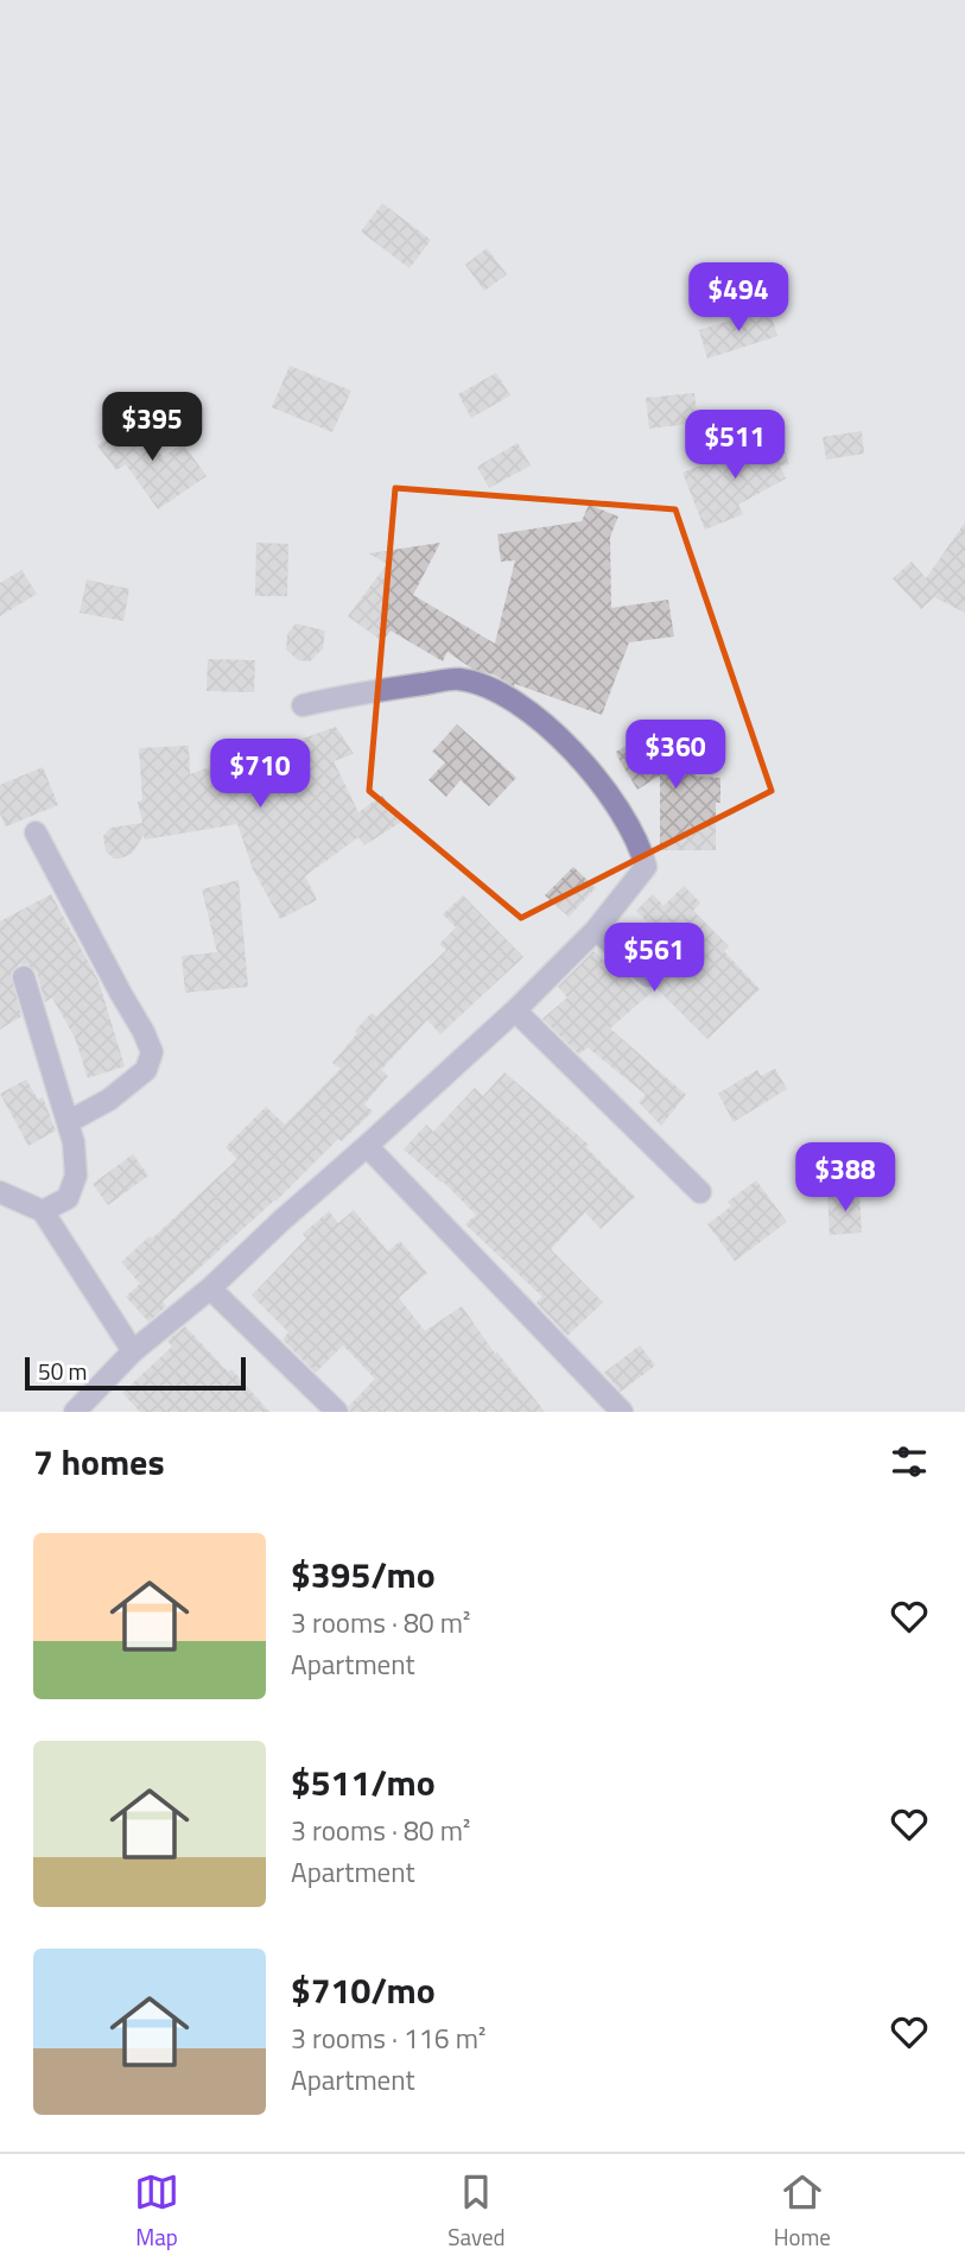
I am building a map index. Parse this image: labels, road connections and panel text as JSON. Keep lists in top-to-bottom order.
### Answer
{
  "scale_bar": "50 m",
  "page": {
    "price": [
      "$494",
      "$395",
      "$511",
      "$360",
      "$710",
      "$561",
      "$388"
    ],
    "scale": "50 m",
    "heading": "7 homes",
    "list": [
      {
        "name": "$395/mo",
        "note": "3 rooms · 80 m² · Apartment"
      },
      {
        "name": "$511/mo",
        "note": "3 rooms · 80 m² · Apartment"
      },
      {
        "name": "$710/mo",
        "note": "3 rooms · 116 m² · Apartment"
      }
    ],
    "tabs": ["Map", "Saved", "Home"]
  }
}
